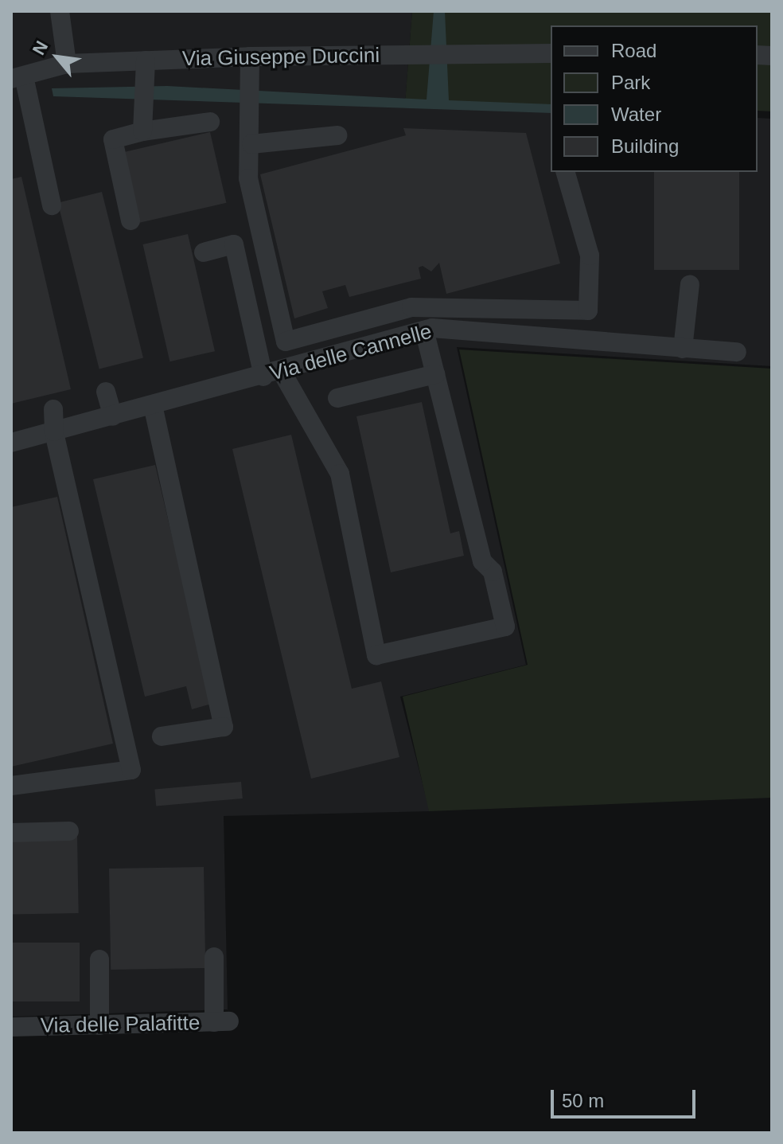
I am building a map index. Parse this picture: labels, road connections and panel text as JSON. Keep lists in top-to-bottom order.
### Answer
{
  "streets": {
    "street": ["Via Giuseppe Duccini", "Via delle Cannelle", "Via delle Palafitte"]
  },
  "legend": [
    "Road",
    "Park",
    "Water",
    "Building"
  ],
  "scale_bar": "50 m",
  "north": "top left"
}
